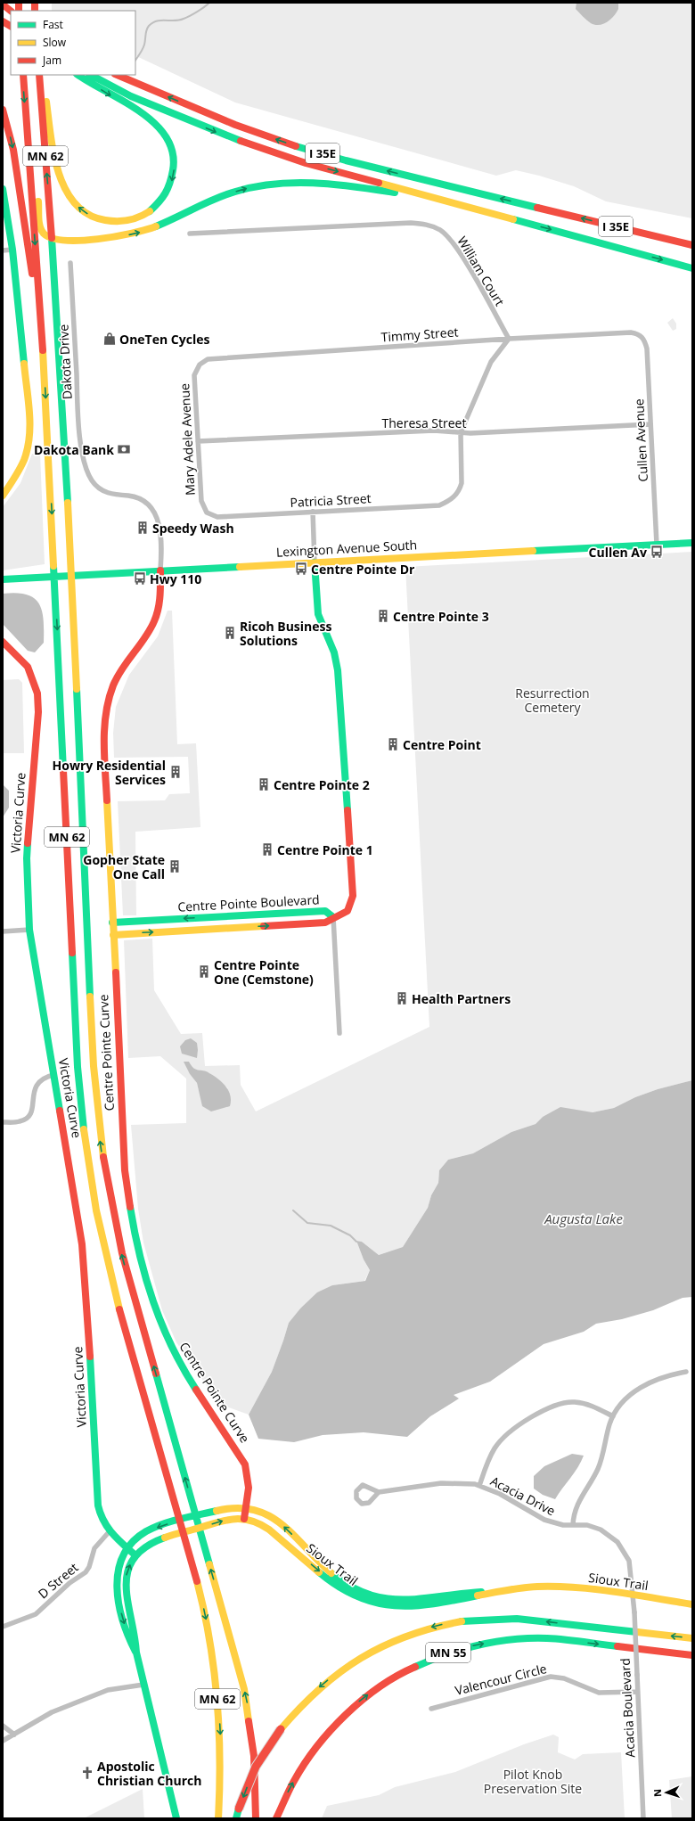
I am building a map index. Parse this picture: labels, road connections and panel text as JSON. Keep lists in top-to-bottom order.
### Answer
{
  "streets": {
    "main road": [
      "I 35E",
      "MN 62",
      "Lexington Avenue South",
      "Victoria Curve",
      "Centre Pointe Boulevard",
      "Centre Pointe Curve",
      "Sioux Trail",
      "MN 55"
    ],
    "street": [
      "William Court",
      "Timmy Street",
      "Dakota Drive",
      "Theresa Street",
      "Mary Adele Avenue",
      "Cullen Avenue",
      "Patricia Street",
      "Acacia Drive",
      "D Street",
      "Valencour Circle",
      "Acacia Boulevard"
    ]
  },
  "crossings": [
    ["MN 62", "Lexington Avenue South"],
    ["MN 62", "Sioux Trail"],
    ["William Court", "Timmy Street"],
    ["Timmy Street", "Mary Adele Avenue"],
    ["Timmy Street", "Cullen Avenue"],
    ["Dakota Drive", "Lexington Avenue South"],
    ["Dakota Drive", "Centre Pointe Curve"],
    ["Theresa Street", "Mary Adele Avenue"],
    ["Theresa Street", "Cullen Avenue"],
    ["Theresa Street", "Patricia Street"],
    ["Mary Adele Avenue", "Patricia Street"],
    ["Cullen Avenue", "Lexington Avenue South"],
    ["Lexington Avenue South", "Centre Pointe Curve"],
    ["Victoria Curve", "Sioux Trail"],
    ["Victoria Curve", "D Street"],
    ["Centre Pointe Boulevard", "Centre Pointe Curve"],
    ["Centre Pointe Curve", "Sioux Trail"],
    ["Acacia Drive", "Sioux Trail"],
    ["Acacia Drive", "Acacia Boulevard"],
    ["Sioux Trail", "Acacia Boulevard"],
    ["Valencour Circle", "Acacia Boulevard"]
  ],
  "water": ["Augusta Lake"],
  "parks": ["Resurrection Cemetery", "Pilot Knob Preservation Site"],
  "places": {
    "shop": ["OneTen Cycles"],
    "bank": ["Dakota Bank"],
    "building": [
      "Speedy Wash",
      "Centre Pointe 3",
      "Ricoh Business Solutions",
      "Centre Point",
      "Howry Residential Services",
      "Centre Pointe 2",
      "Centre Pointe 1",
      "Gopher State One Call",
      "Centre Pointe One (Cemstone)",
      "Health Partners"
    ],
    "bus stop": ["Cullen Av", "Centre Pointe Dr", "Hwy 110"],
    "church": ["Apostolic Christian Church"]
  },
  "legend": ["Fast", "Slow", "Jam"],
  "north": "left"
}
